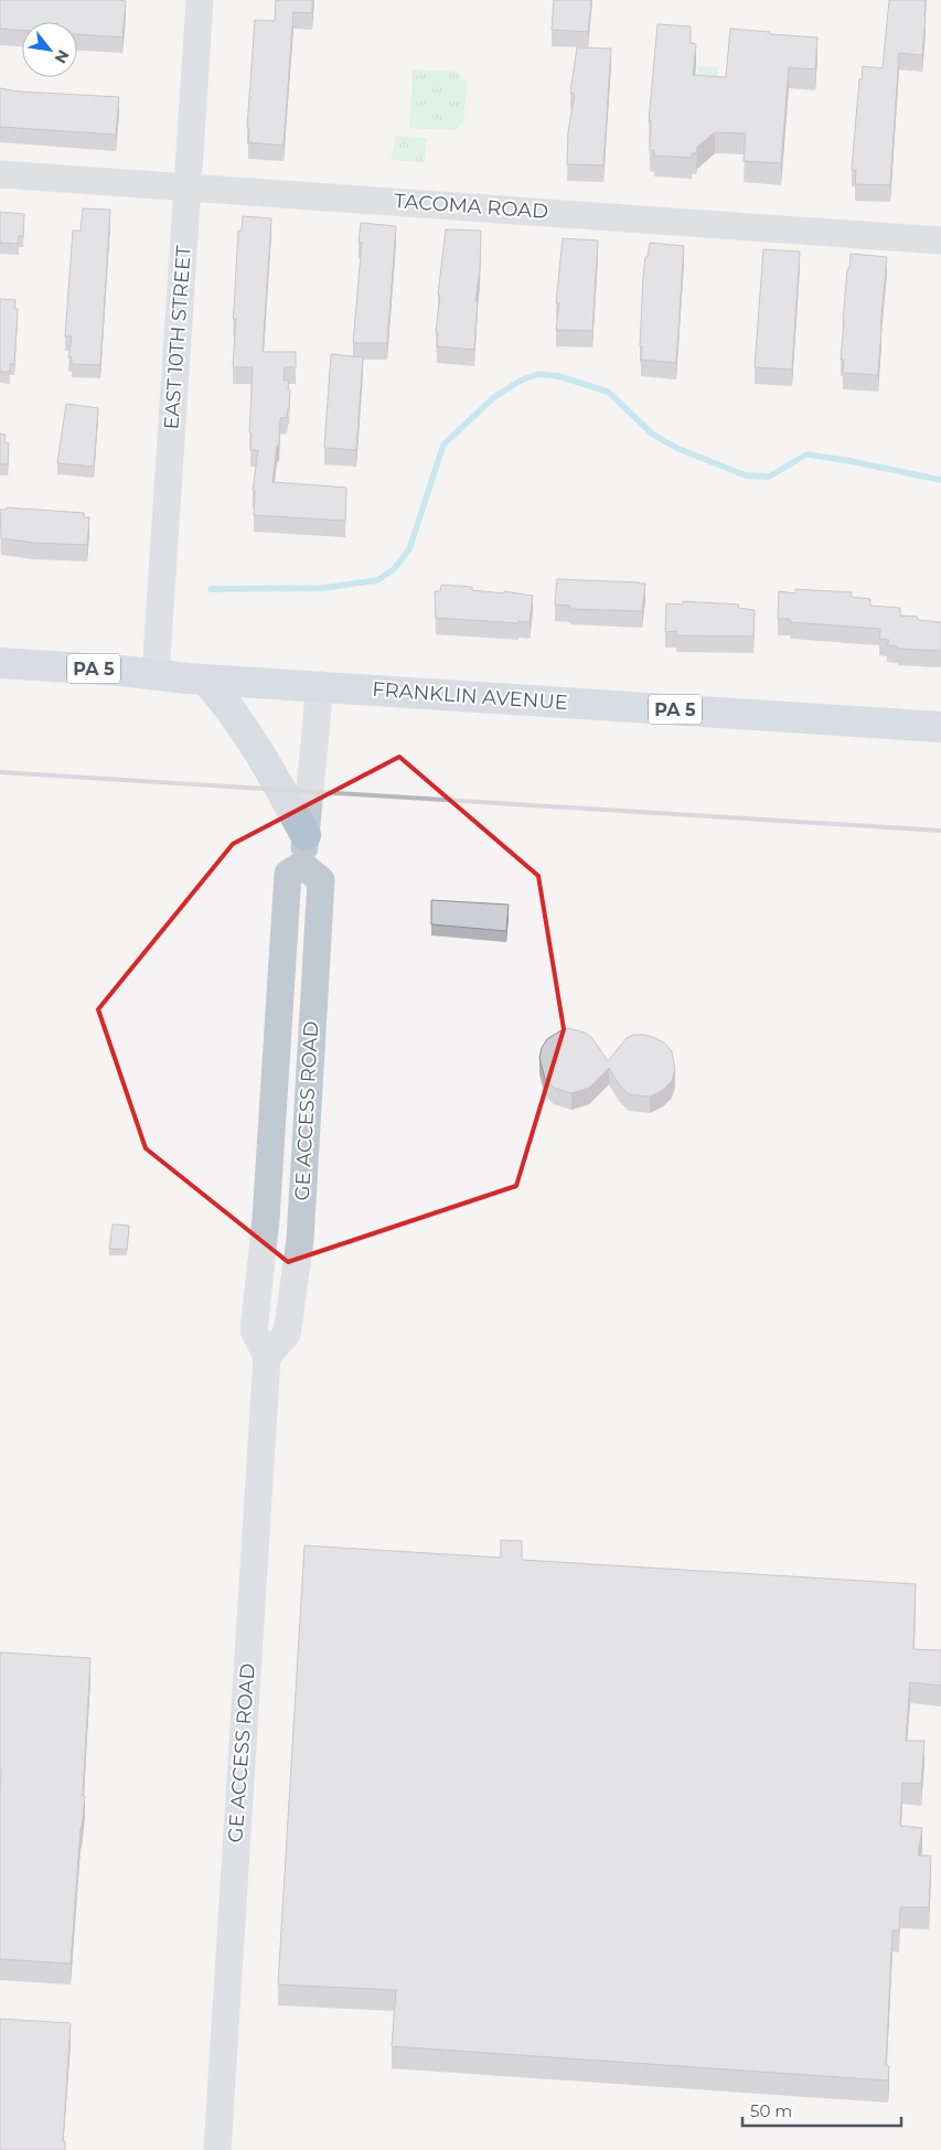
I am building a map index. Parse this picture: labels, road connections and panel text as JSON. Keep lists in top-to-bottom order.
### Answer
{
  "streets": {
    "main road": ["PA 5", "FRANKLIN AVENUE"],
    "street": ["TACOMA ROAD", "EAST 10TH STREET", "GE ACCESS ROAD"]
  },
  "crossings": [
    ["TACOMA ROAD", "EAST 10TH STREET"],
    ["EAST 10TH STREET", "FRANKLIN AVENUE"]
  ],
  "scale_bar": "50 m",
  "north": "bottom right"
}
